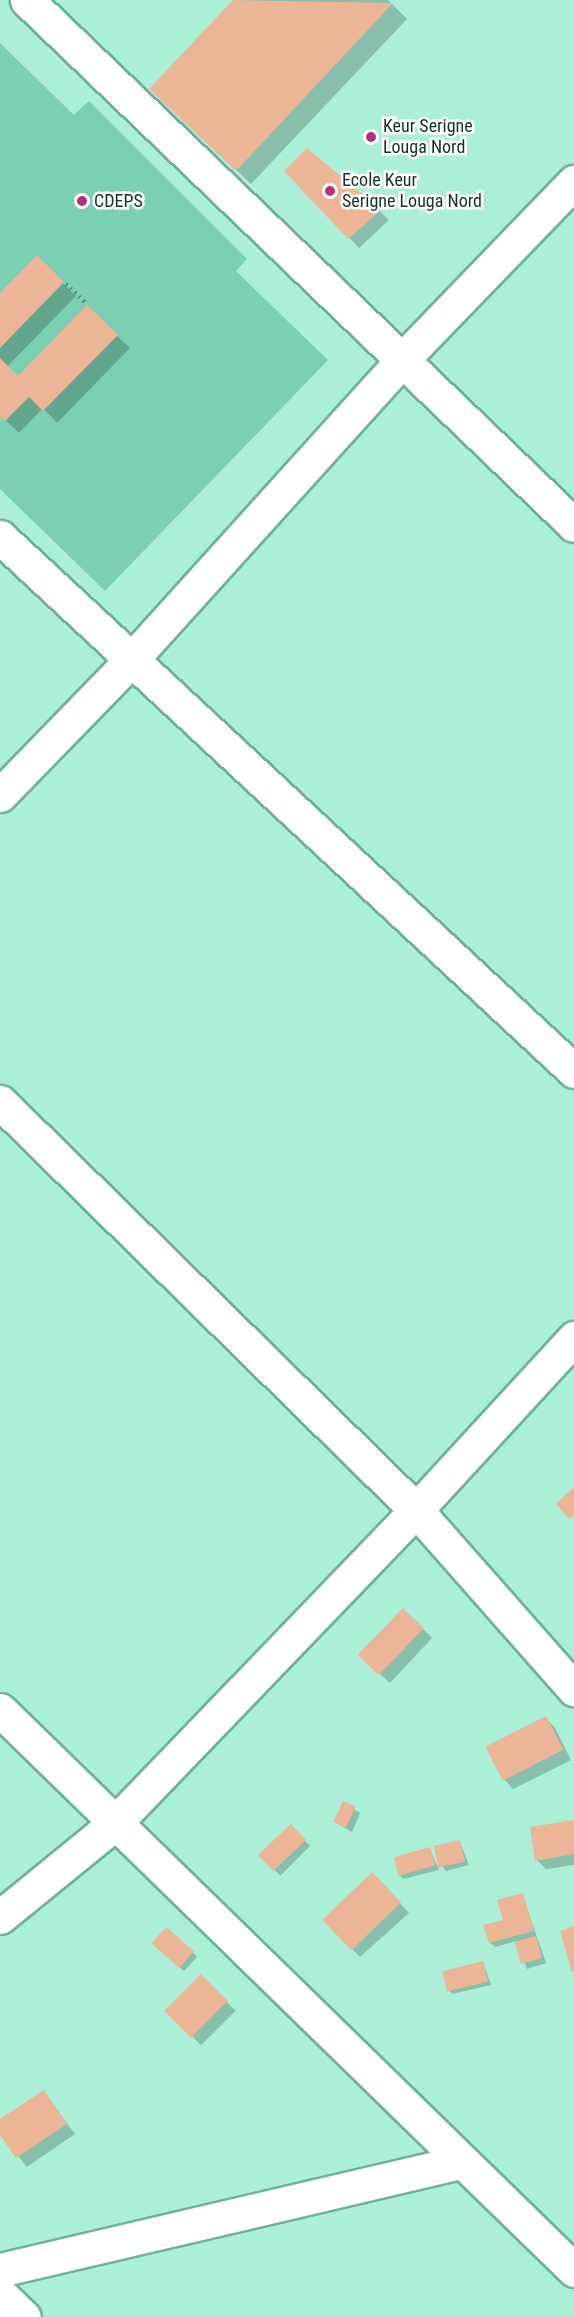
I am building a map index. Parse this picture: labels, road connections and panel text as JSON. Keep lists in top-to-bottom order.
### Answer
{
  "places": ["Keur Serigne Louga Nord", "Ecole Keur Serigne Louga Nord", "CDEPS"]
}
